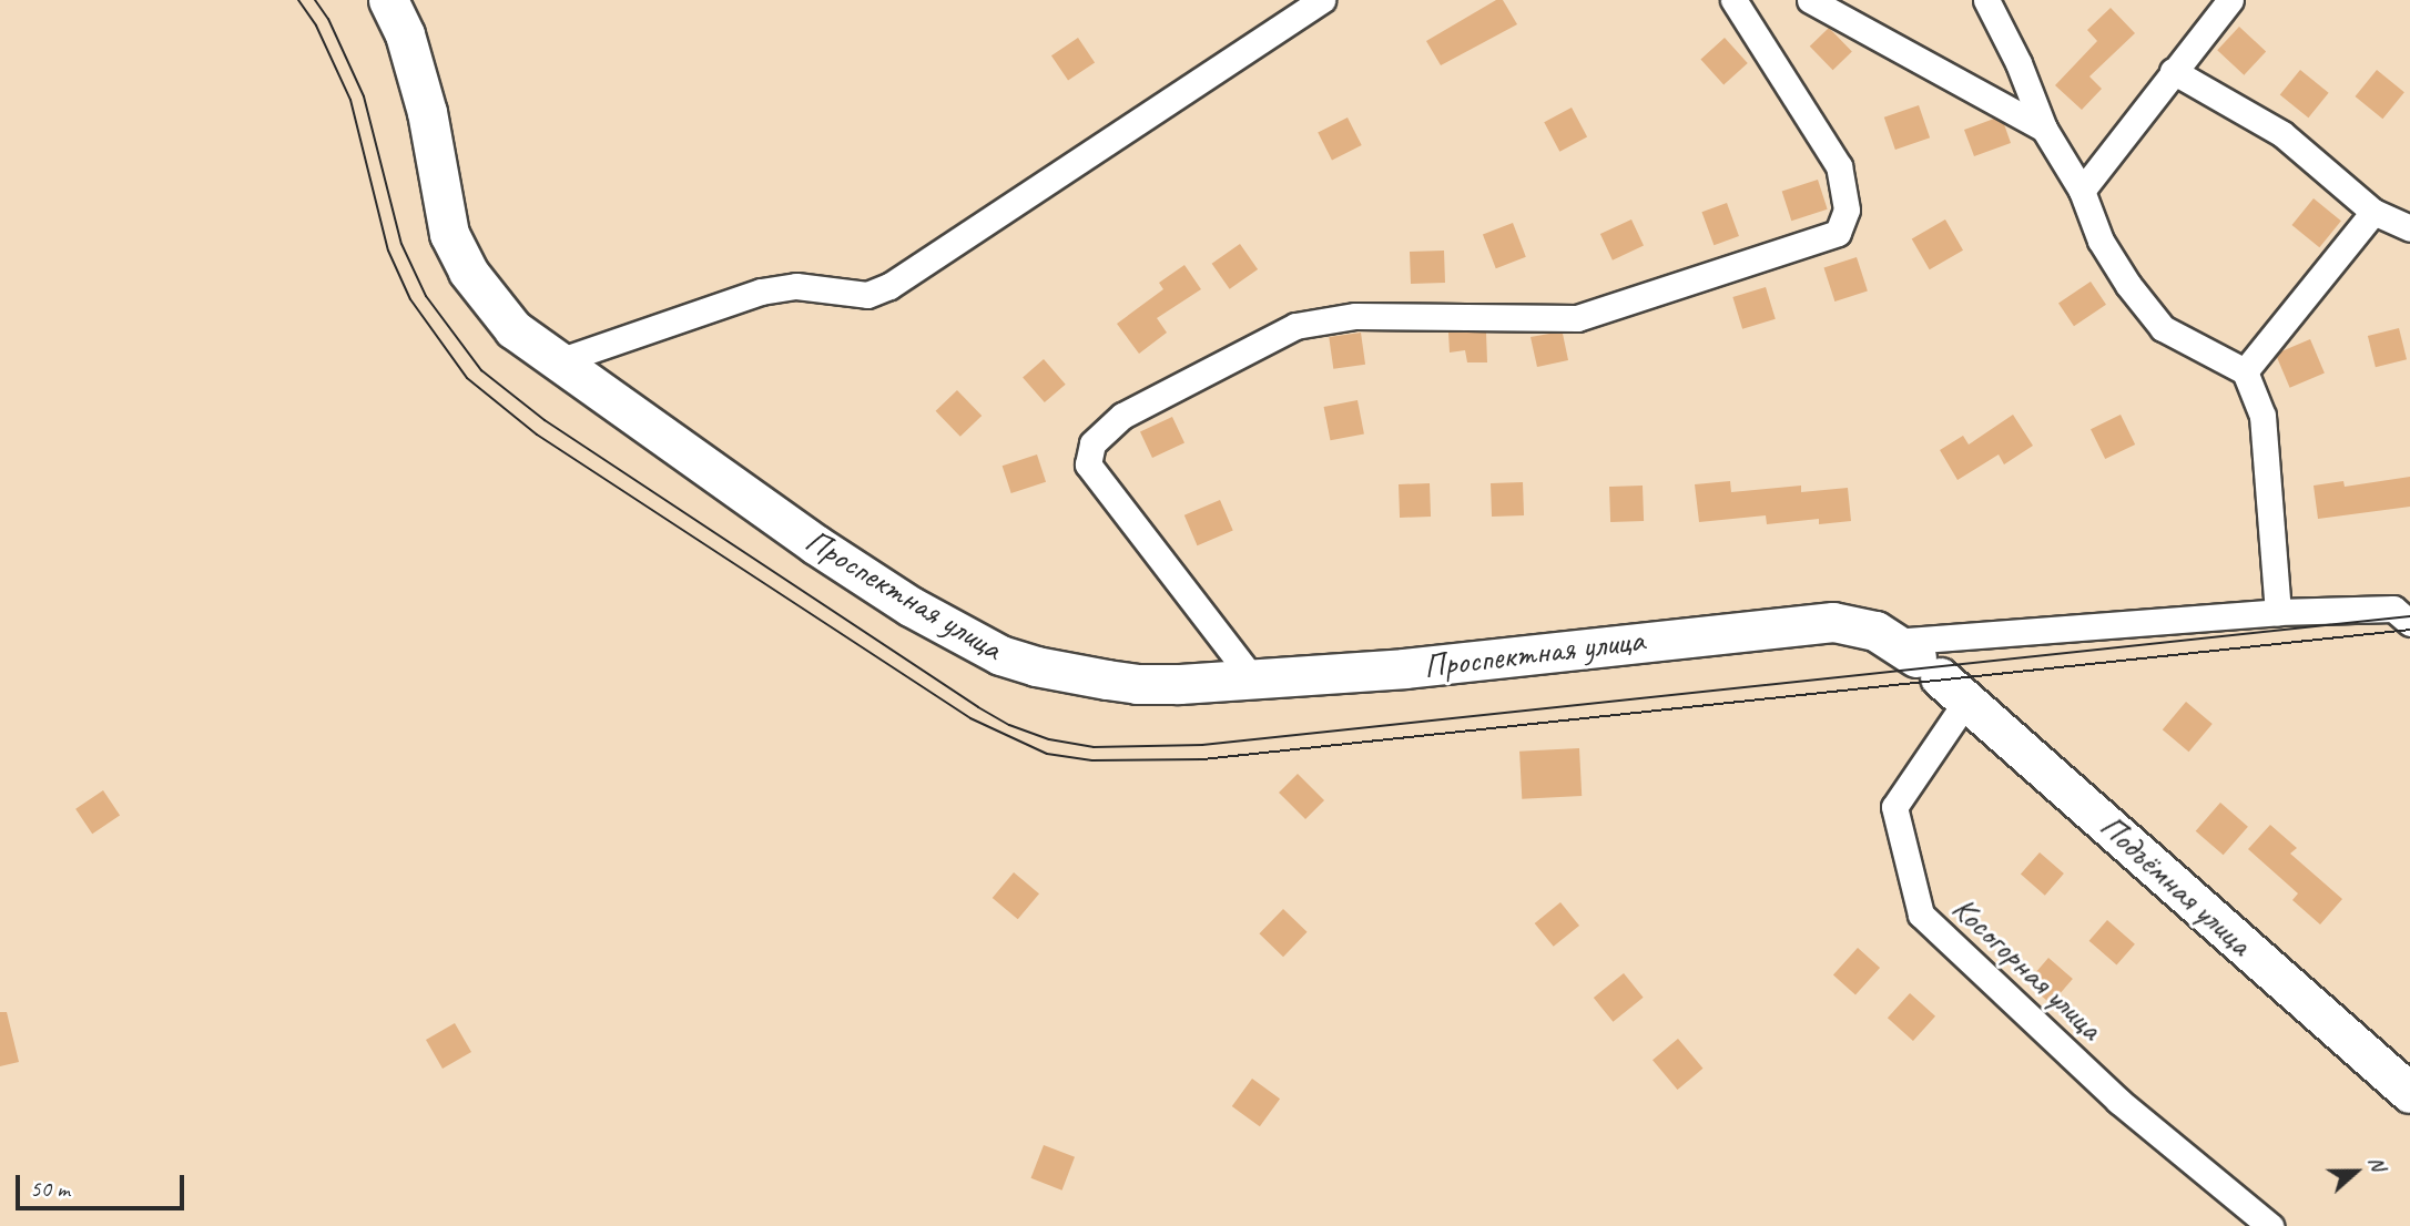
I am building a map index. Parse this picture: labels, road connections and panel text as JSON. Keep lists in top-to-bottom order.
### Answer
{
  "streets": {
    "main road": ["Проспектная улица", "Подъёмная улица"],
    "street": ["Косогорная улица"]
  },
  "crossings": [
    ["Проспектная улица", "Подъёмная улица"],
    ["Проспектная улица", "Косогорная улица"],
    ["Подъёмная улица", "Косогорная улица"]
  ],
  "scale_bar": "50 m",
  "north": "right"
}
